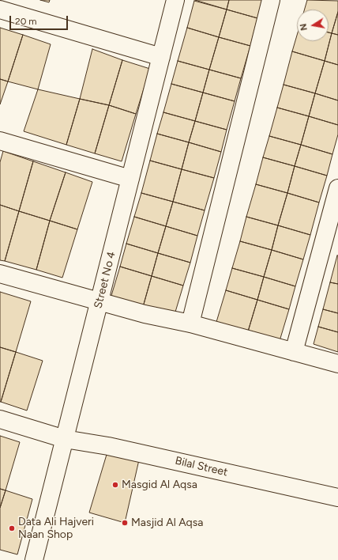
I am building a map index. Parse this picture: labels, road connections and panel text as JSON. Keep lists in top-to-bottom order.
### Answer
{
  "streets": {
    "street": ["Street No 4", "Bilal Street"]
  },
  "crossings": [
    ["Street No 4", "Bilal Street"]
  ],
  "places": ["Masgid Al Aqsa", "Masjid Al Aqsa", "Data Ali Hajveri Naan Shop"],
  "scale_bar": "20 m",
  "north": "left"
}
